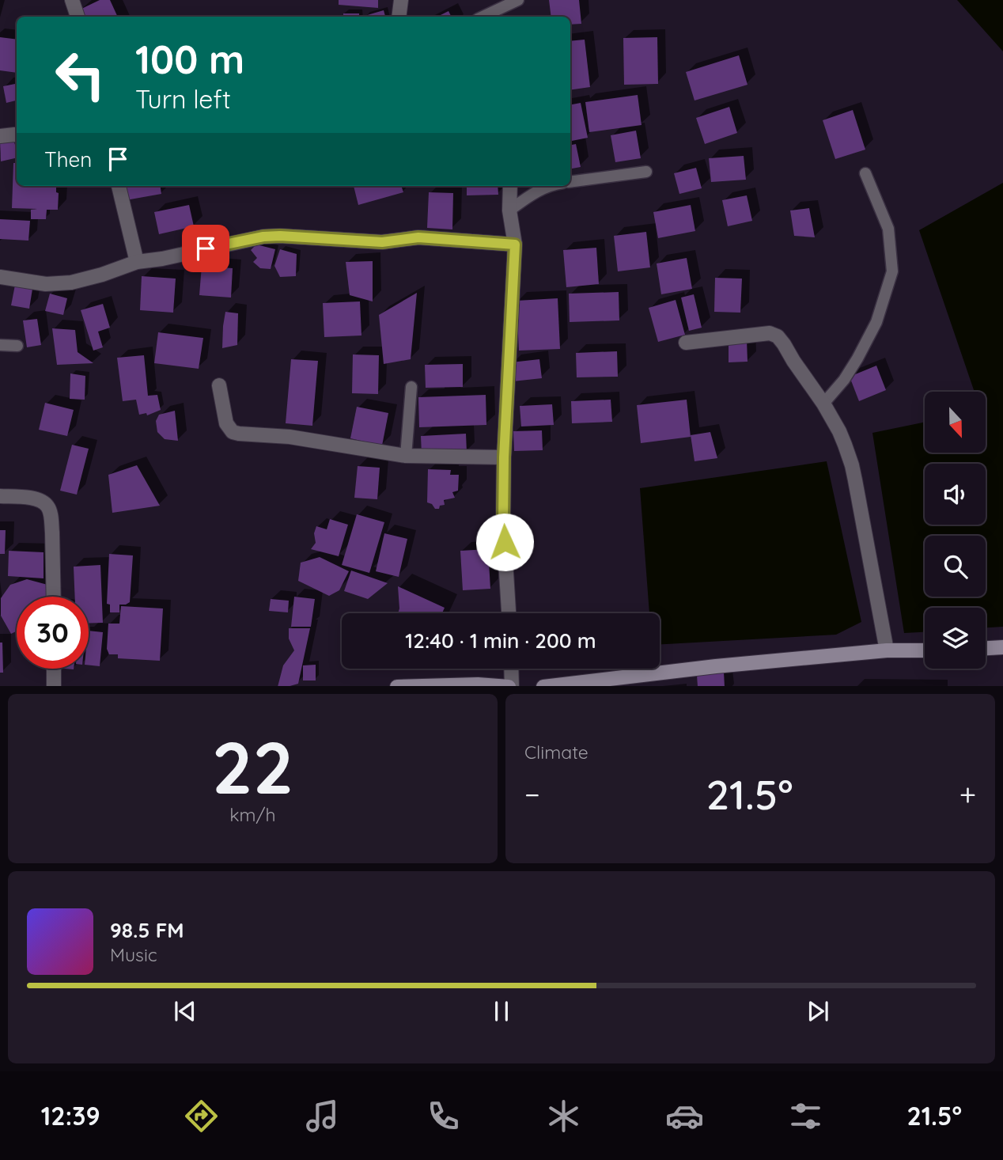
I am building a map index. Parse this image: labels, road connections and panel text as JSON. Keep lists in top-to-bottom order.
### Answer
{
  "north": "bottom",
  "page": {
    "turn": ["100 m", "Turn left"],
    "then": "Then",
    "limit": "30",
    "trip": "12:40 · 1 min · 200 m",
    "tile": [
      ["22", "km/h"],
      "Climate"
    ],
    "heat": ["−", "21.5°", "+"],
    "song": ["98.5 FM", "Music"],
    "tabs": ["12:39", "21.5°"]
  }
}
